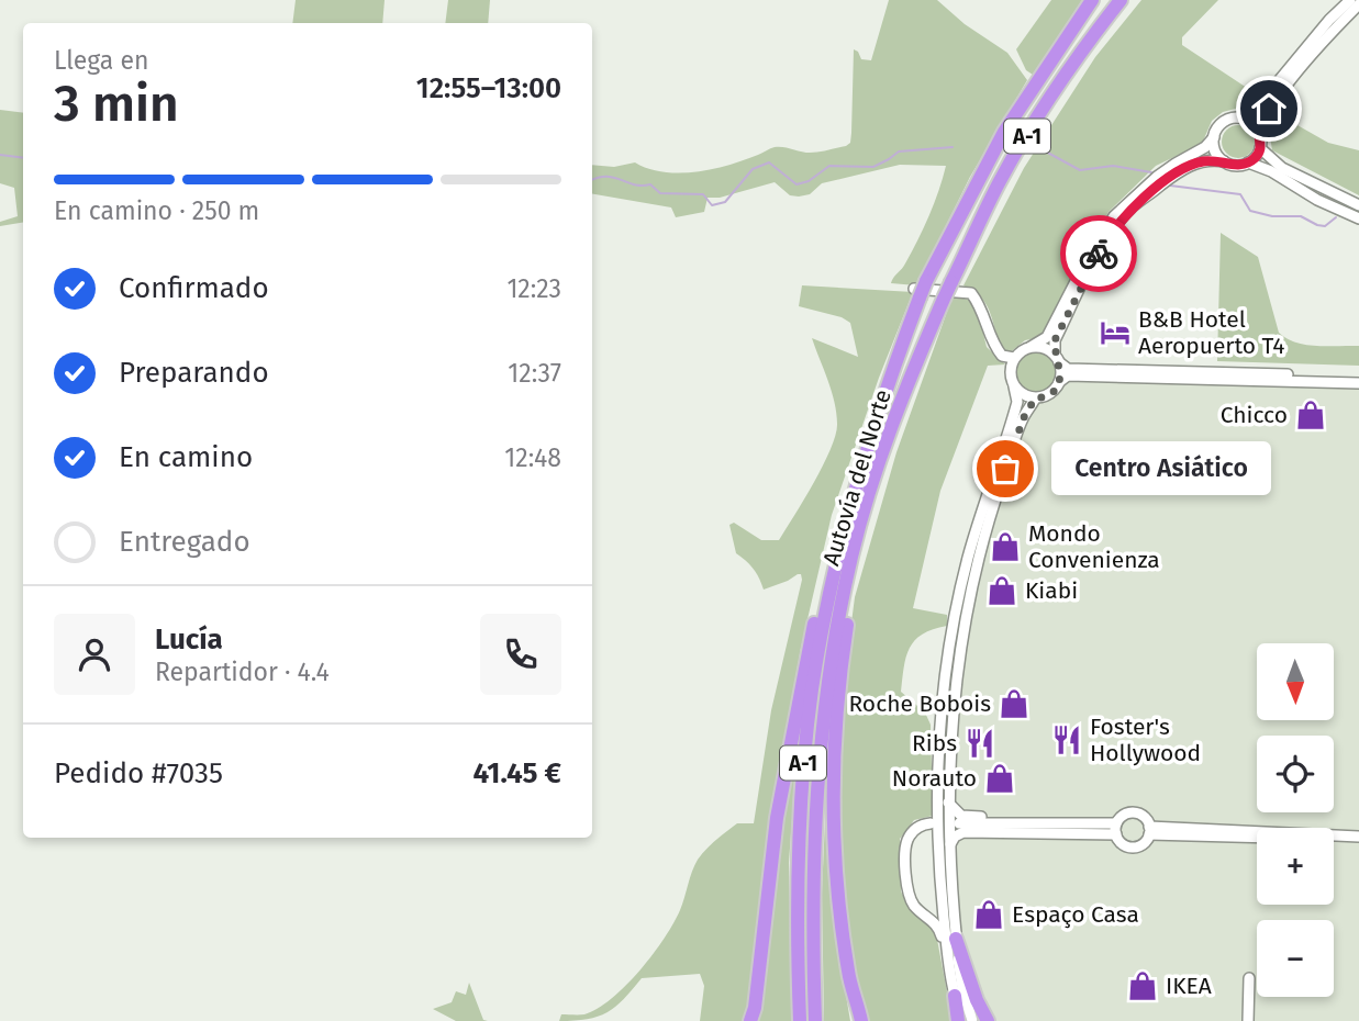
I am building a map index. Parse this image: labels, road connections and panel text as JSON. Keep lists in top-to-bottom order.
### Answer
{
  "streets": {
    "highway": ["A-1", "Autovía del Norte"]
  },
  "places": {
    "hotel": ["B&B Hotel Aeropuerto T4"],
    "shop": [
      "Chicco",
      "Mondo Convenienza",
      "Kiabi",
      "Roche Bobois",
      "Norauto",
      "Espaço Casa",
      "IKEA"
    ],
    "other": ["Centro Asiático"],
    "restaurant": ["Foster's Hollywood", "Ribs"]
  },
  "north": "bottom",
  "page": {
    "heading": ["3 min", "Llega en", "12:55–13:00"],
    "panel": [
      "Lucía",
      "Repartidor · 4.4",
      "Pedido #7035",
      "41.45 €"
    ],
    "bar": "En camino · 250 m",
    "list": [
      ["Confirmado", "12:23"],
      ["Preparando", "12:37"],
      ["En camino", "12:48"],
      "Entregado"
    ],
    "bubble": "Centro Asiático",
    "map_buttons": ["+", "−"]
  }
}
